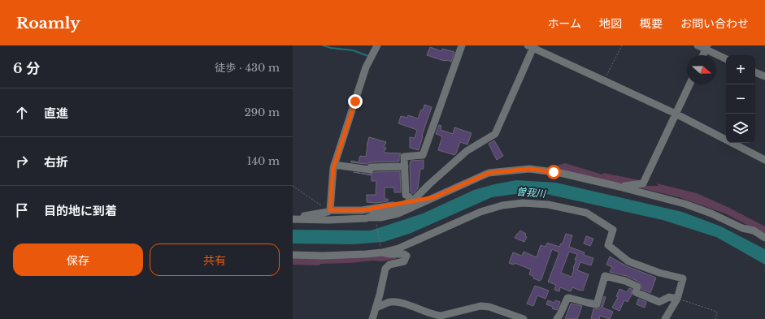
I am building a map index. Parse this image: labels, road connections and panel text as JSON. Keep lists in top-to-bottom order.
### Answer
{
  "water": ["曽我川"],
  "north": "right",
  "page": {
    "header": "Roamly",
    "nav": [
      "ホーム",
      "地図",
      "概要",
      "お問い合わせ"
    ],
    "heading": ["6 分", "徒歩 · 430 m"],
    "map_buttons": ["+", "−"],
    "list": [
      ["直進", "290 m"],
      ["右折", "140 m"],
      "目的地に到着"
    ],
    "buttons": ["保存", "共有"]
  }
}
